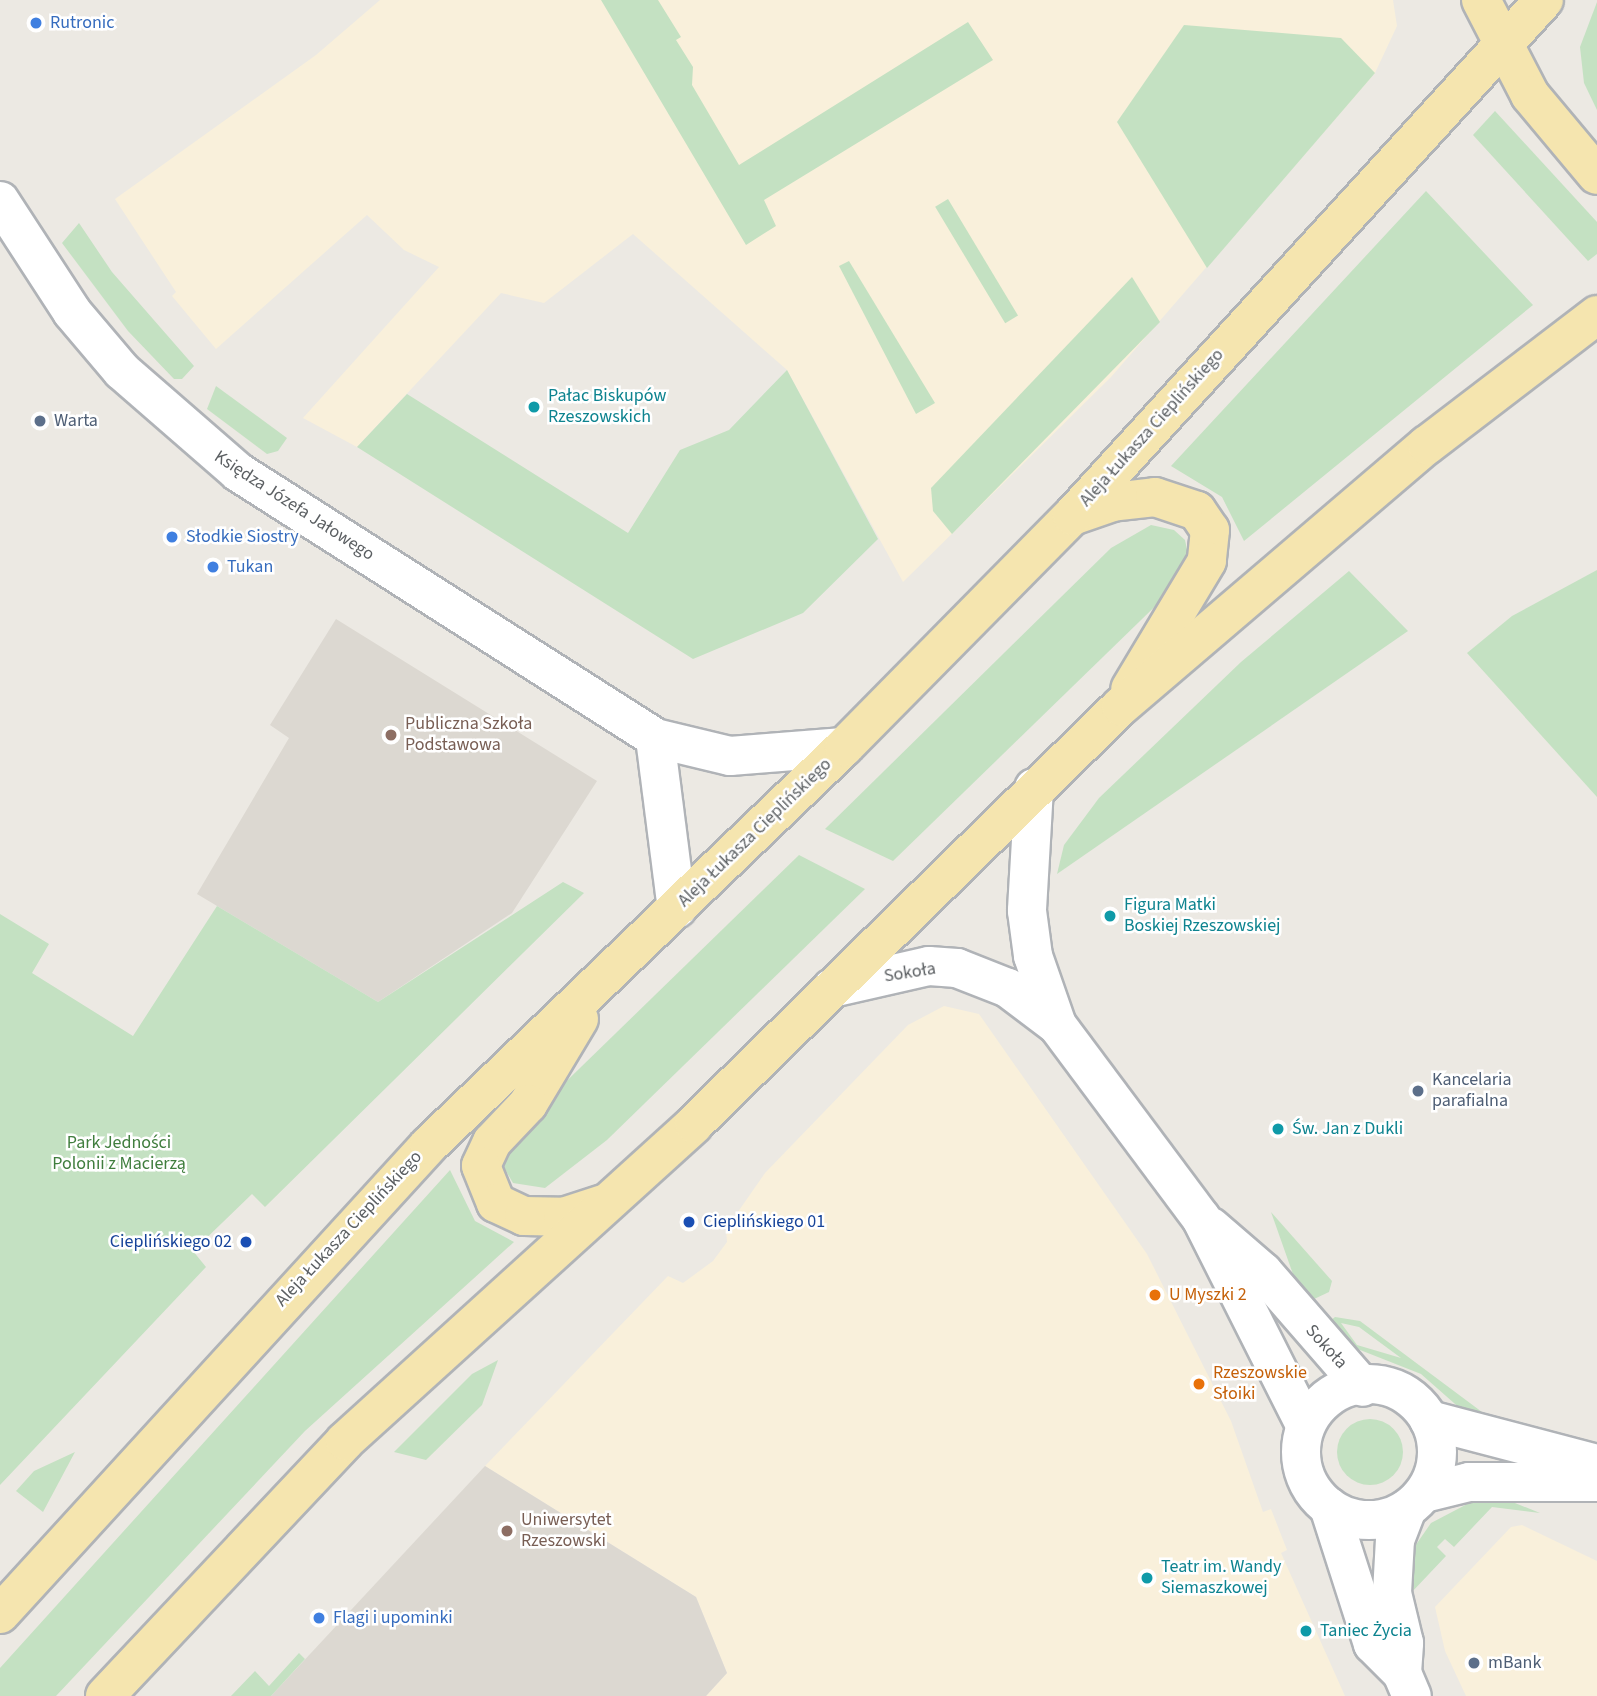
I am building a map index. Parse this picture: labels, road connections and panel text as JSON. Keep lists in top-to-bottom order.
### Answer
{
  "streets": {
    "main road": ["Aleja Łukasza Cieplińskiego"],
    "street": ["Księdza Józefa Jałowego", "Sokoła"]
  },
  "crossings": [
    ["Aleja Łukasza Cieplińskiego", "Księdza Józefa Jałowego"]
  ],
  "parks": ["Park Jedności Polonii z Macierzą"],
  "places": [
    "Rutronic",
    "Pałac Biskupów Rzeszowskich",
    "Warta",
    "Słodkie Siostry",
    "Tukan",
    "Publiczna Szkoła Podstawowa",
    "Figura Matki Boskiej Rzeszowskiej",
    "Kancelaria parafialna",
    "Św. Jan z Dukli",
    "Cieplińskiego 01",
    "Cieplińskiego 02",
    "U Myszki 2",
    "Rzeszowskie Słoiki",
    "Uniwersytet Rzeszowski",
    "Teatr im. Wandy Siemaszkowej",
    "Flagi i upominki",
    "Taniec Życia",
    "mBank"
  ]
}
